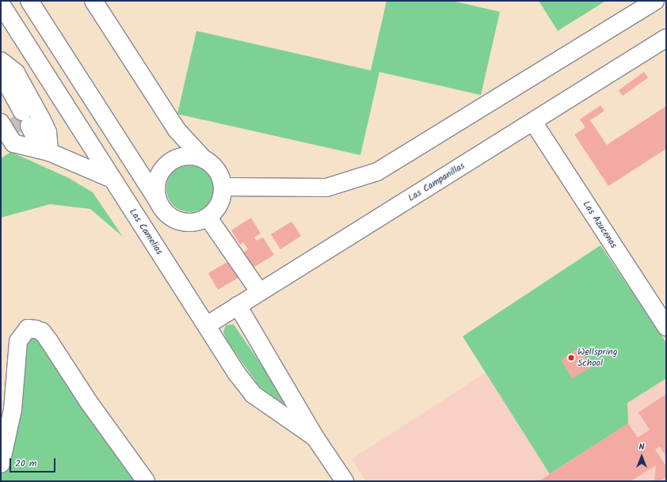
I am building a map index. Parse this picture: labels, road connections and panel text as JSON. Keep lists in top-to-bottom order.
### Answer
{
  "streets": {
    "street": ["Las Campanillas", "Las Azucenas", "Las Camelias"]
  },
  "crossings": [
    ["Las Campanillas", "Las Azucenas"],
    ["Las Campanillas", "Las Camelias"]
  ],
  "places": ["Wellspring School"],
  "scale_bar": "20 m",
  "north": "top"
}
